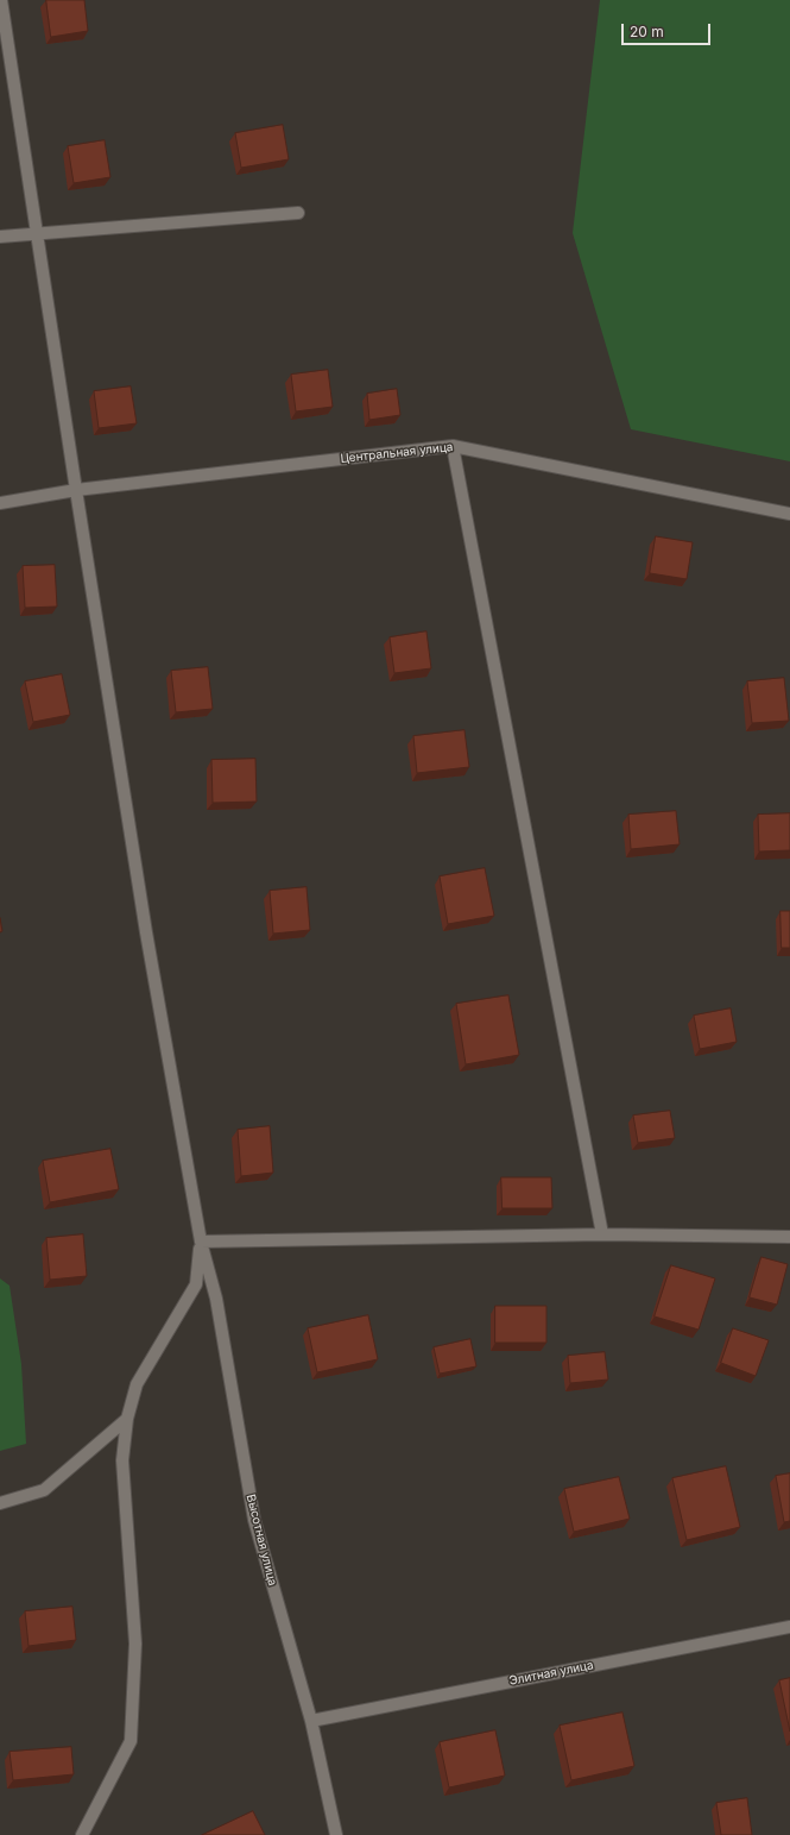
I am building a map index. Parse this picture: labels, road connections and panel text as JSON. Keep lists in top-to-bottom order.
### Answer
{
  "streets": {
    "street": ["Центральная улица", "Высотная улица", "Элитная улица"]
  },
  "crossings": [
    ["Высотная улица", "Элитная улица"]
  ],
  "scale_bar": "20 m"
}
